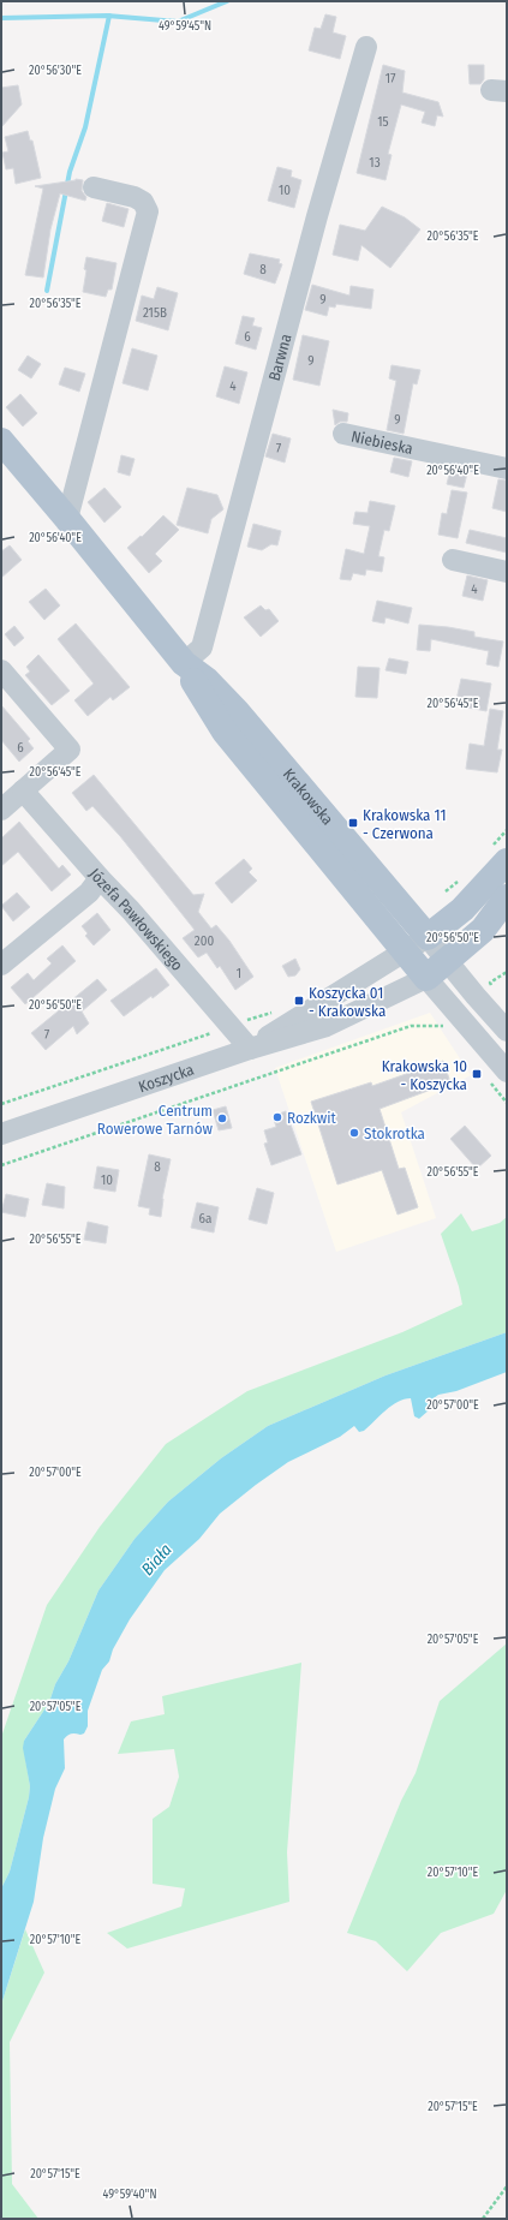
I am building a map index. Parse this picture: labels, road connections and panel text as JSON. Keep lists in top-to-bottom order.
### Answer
{
  "streets": {
    "main road": ["Krakowska"],
    "street": [
      "Barwna",
      "Niebieska",
      "Józefa Pawłowskiego",
      "Koszycka"
    ]
  },
  "crossings": [
    ["Barwna", "Krakowska"],
    ["Krakowska", "Koszycka"],
    ["Józefa Pawłowskiego", "Koszycka"]
  ],
  "water": ["Biała"],
  "places": {
    "transit": ["Krakowska 11 - Czerwona", "Koszycka 01 - Krakowska", "Krakowska 10 - Koszycka"],
    "other": ["Rozkwit", "Centrum Rowerowe Tarnów", "Stokrotka"]
  },
  "house_numbers": [
    "17",
    "15",
    "13",
    "10",
    "8",
    "9",
    "215B",
    "6",
    "9",
    "4",
    "9",
    "7",
    "4",
    "6",
    "200",
    "1",
    "7",
    "8",
    "10",
    "6a"
  ],
  "coordinates": [
    "49°59'45\"N",
    "20°56'30\"E",
    "20°56'35\"E",
    "20°56'40\"E",
    "20°56'45\"E",
    "20°56'50\"E",
    "20°56'55\"E",
    "20°57'00\"E",
    "20°57'05\"E",
    "20°57'10\"E",
    "20°57'15\"E",
    "49°59'40\"N"
  ]
}
